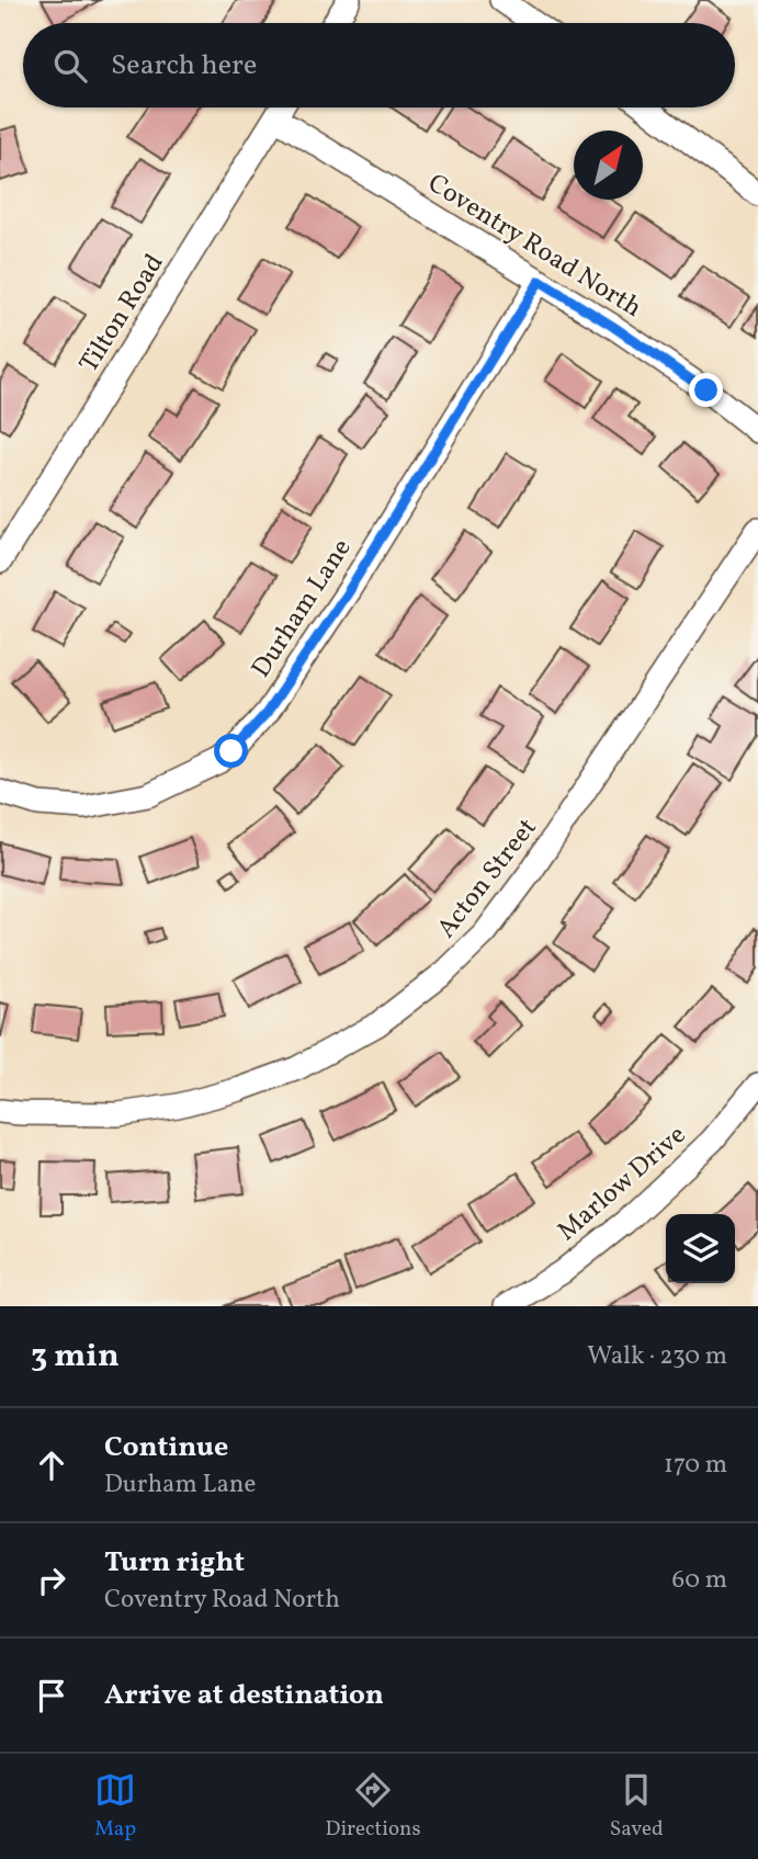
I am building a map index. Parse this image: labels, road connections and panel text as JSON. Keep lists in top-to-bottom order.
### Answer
{
  "streets": {
    "street": [
      "Coventry Road North",
      "Tilton Road",
      "Durham Lane",
      "Acton Street",
      "Marlow Drive"
    ]
  },
  "crossings": [
    ["Coventry Road North", "Tilton Road"],
    ["Coventry Road North", "Durham Lane"]
  ],
  "north": "top right",
  "page": {
    "search": "Search here",
    "heading": ["3 min", "Walk · 230 m"],
    "list": [
      ["Continue", "Durham Lane", "170 m"],
      ["Turn right", "Coventry Road North", "60 m"],
      "Arrive at destination"
    ],
    "nav": ["Map", "Directions", "Saved"]
  }
}
